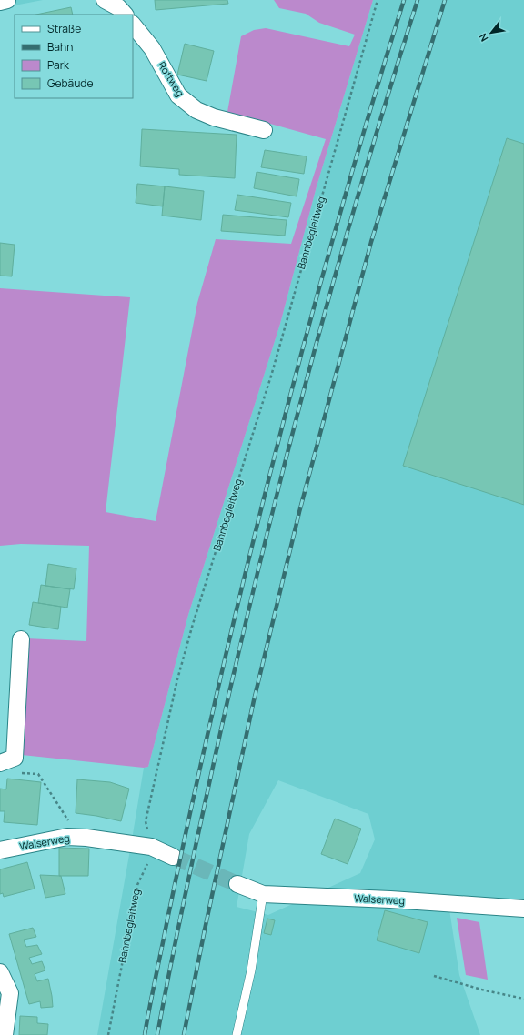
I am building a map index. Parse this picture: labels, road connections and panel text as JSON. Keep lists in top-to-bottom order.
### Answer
{
  "streets": {
    "street": ["Rottweg", "Walserweg"],
    "path": ["Bahnbegleitweg"]
  },
  "crossings": [
    ["Bahnbegleitweg", "Walserweg"]
  ],
  "legend": [
    "Straße",
    "Bahn",
    "Park",
    "Gebäude"
  ],
  "north": "bottom left"
}
